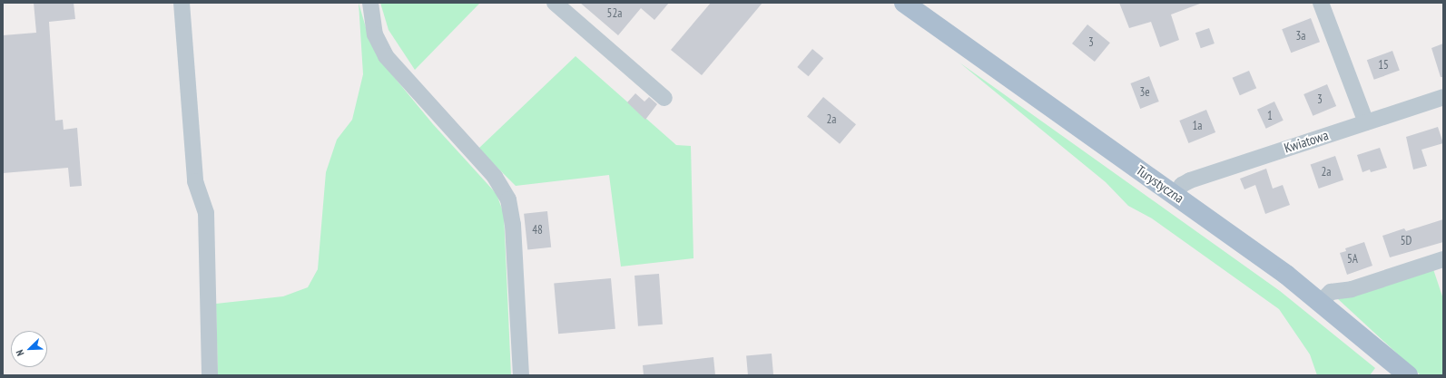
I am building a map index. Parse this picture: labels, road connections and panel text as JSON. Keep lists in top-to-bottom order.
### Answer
{
  "streets": {
    "main road": ["Turystyczna"],
    "street": ["Kwiatowa"]
  },
  "crossings": [
    ["Kwiatowa", "Turystyczna"]
  ],
  "house_numbers": [
    "52a",
    "3a",
    "3",
    "15",
    "3e",
    "3",
    "1",
    "2a",
    "1a",
    "2a",
    "48",
    "5D",
    "5A"
  ],
  "north": "bottom left"
}
